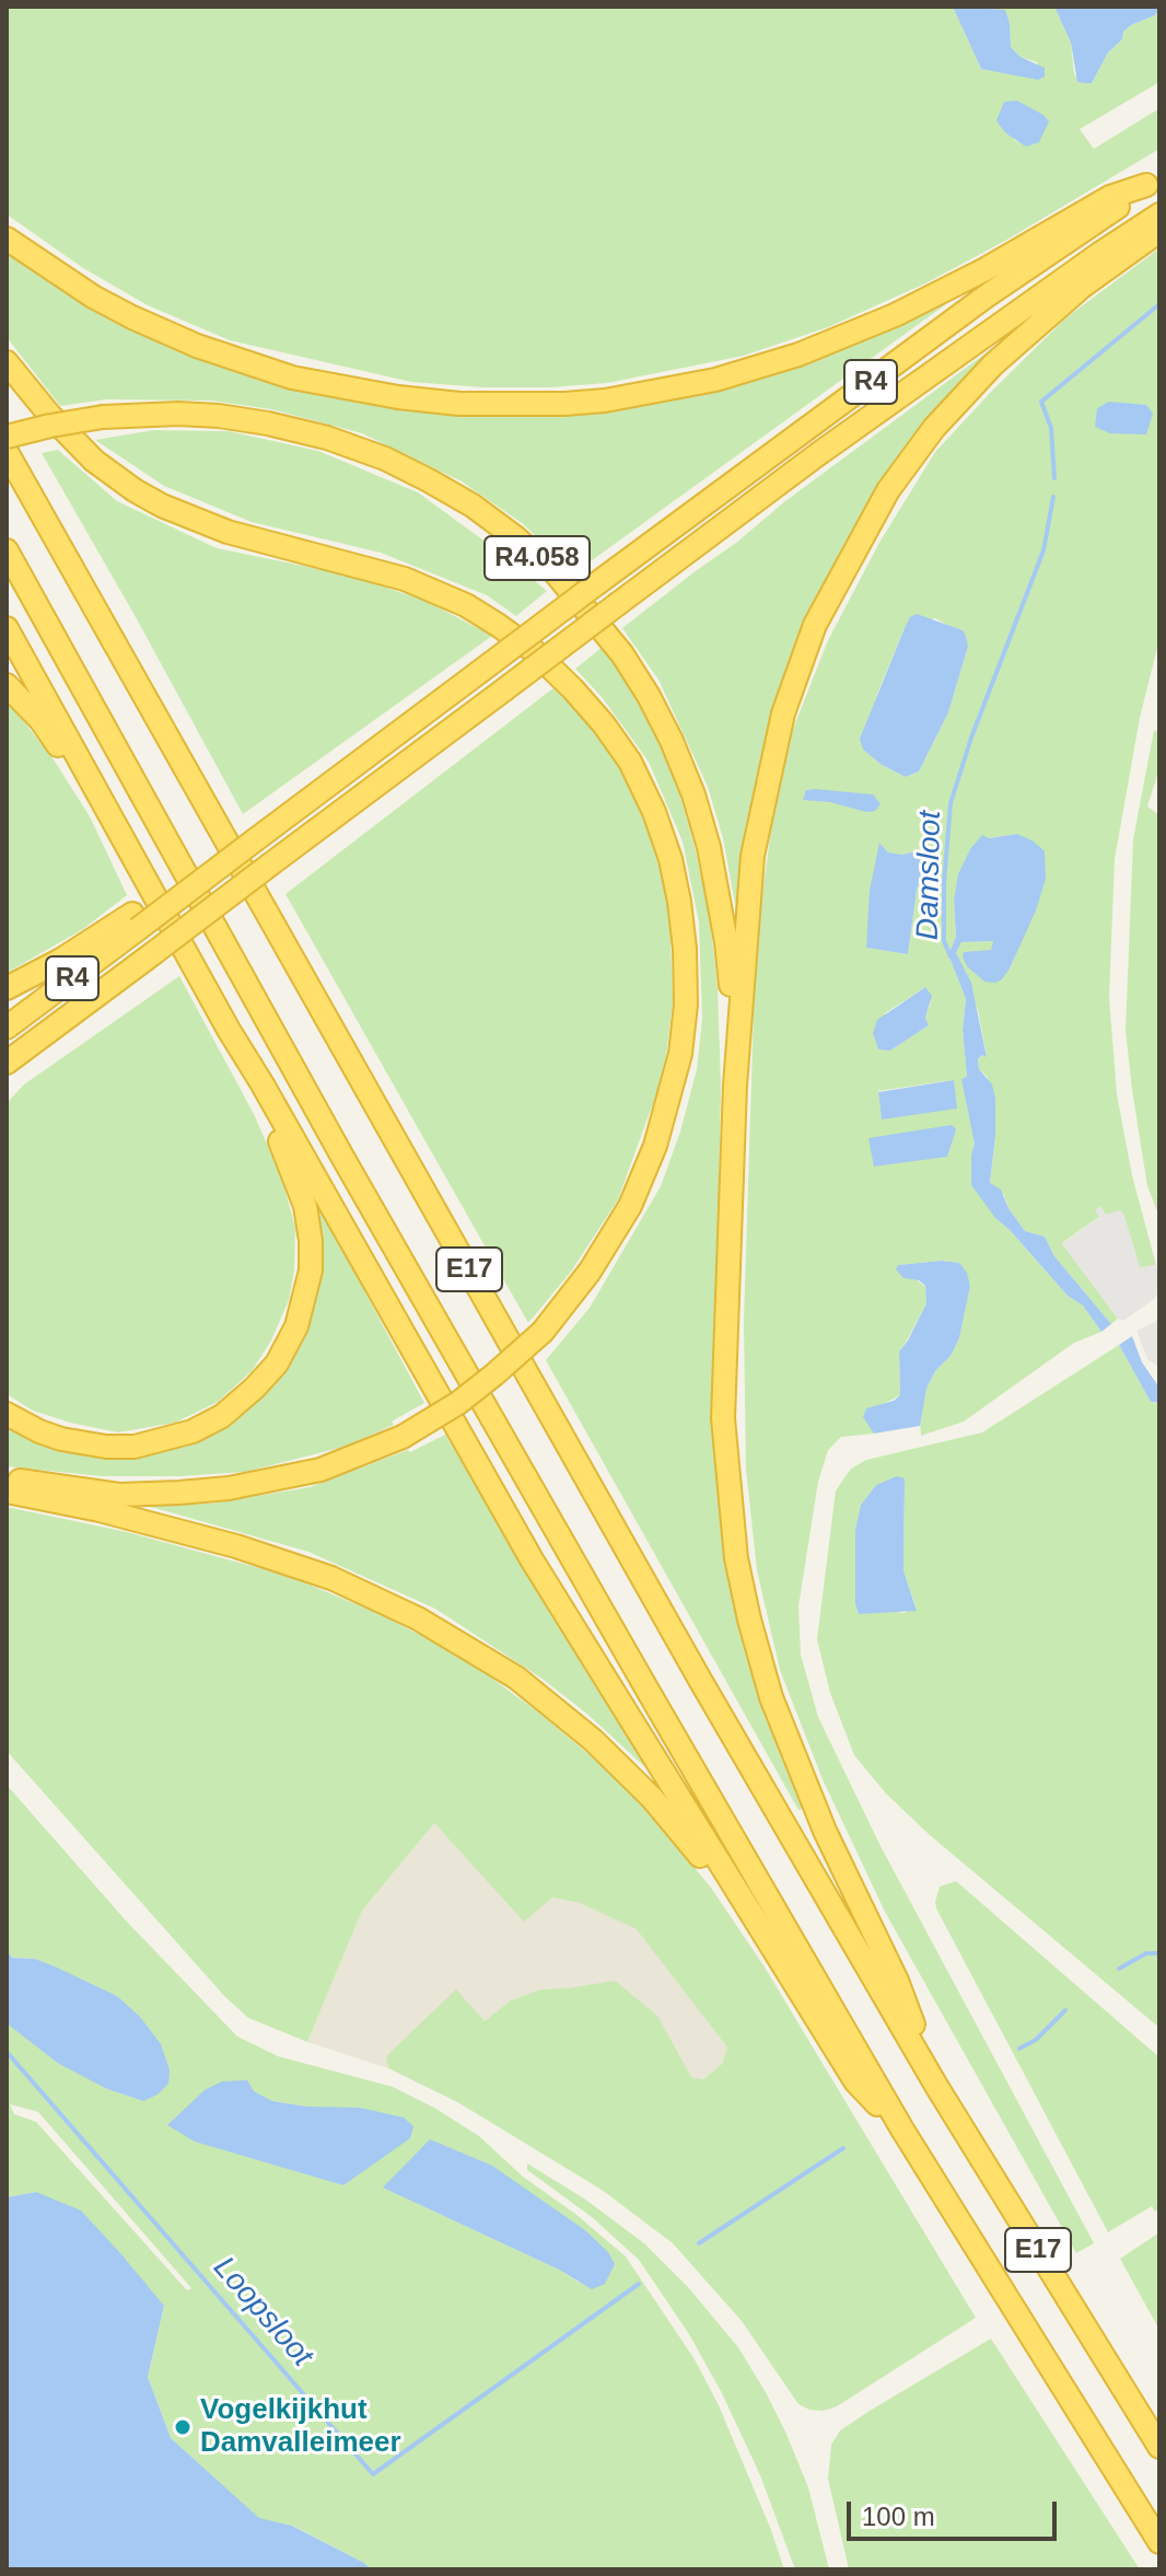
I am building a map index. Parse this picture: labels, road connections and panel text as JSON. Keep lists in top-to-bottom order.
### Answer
{
  "streets": {
    "highway": ["R4", "R4.058", "E17"]
  },
  "water": ["Damsloot", "Loopsloot"],
  "places": ["Vogelkijkhut Damvalleimeer"],
  "scale_bar": "100 m"
}
